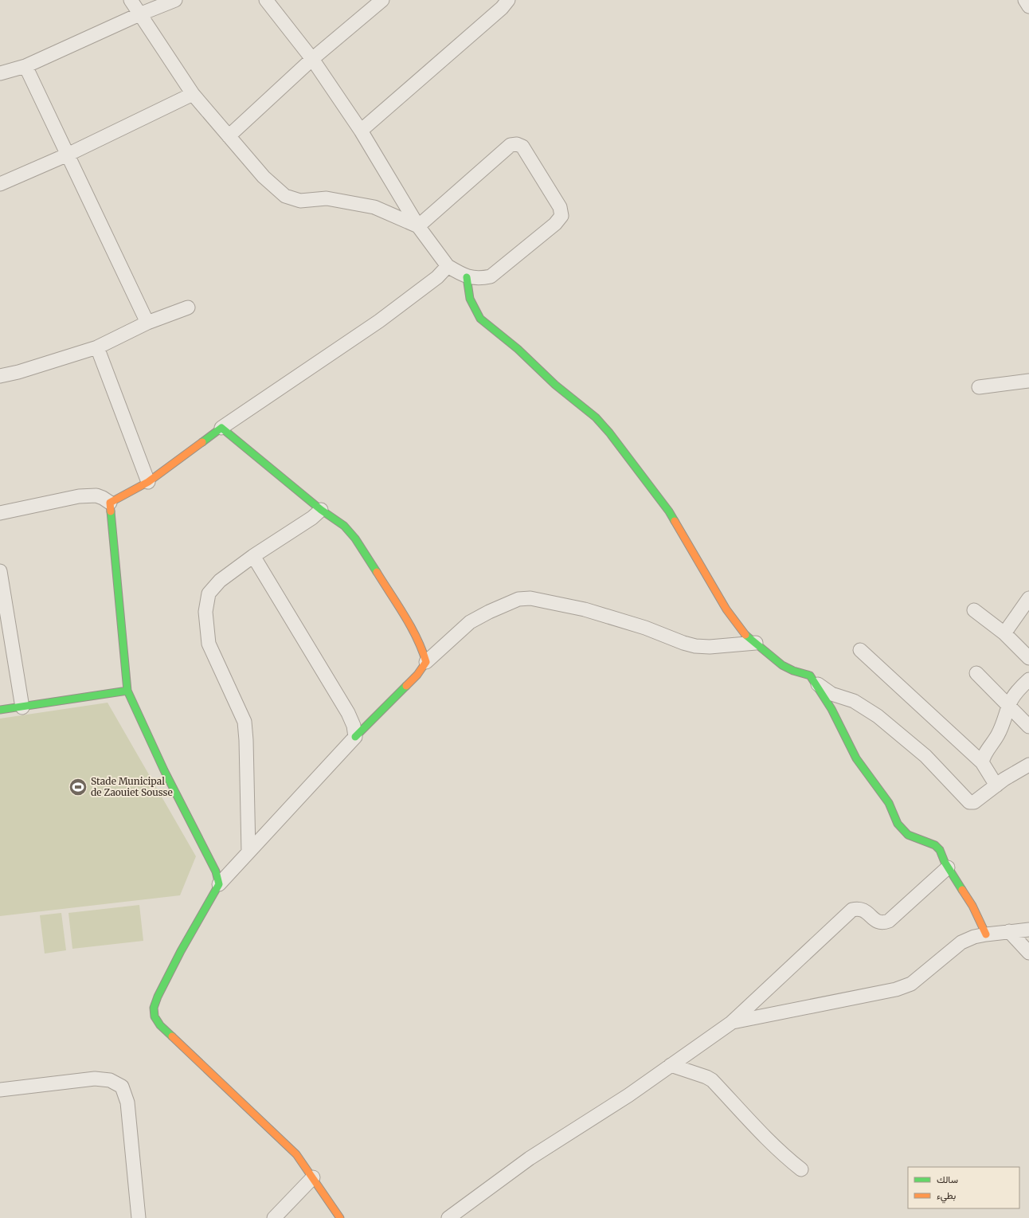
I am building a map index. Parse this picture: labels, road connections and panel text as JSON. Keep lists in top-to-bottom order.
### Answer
{
  "places": {
    "sports": ["Stade Municipal de Zaouiet Sousse"]
  },
  "legend": ["سالك", "بطيء"]
}
